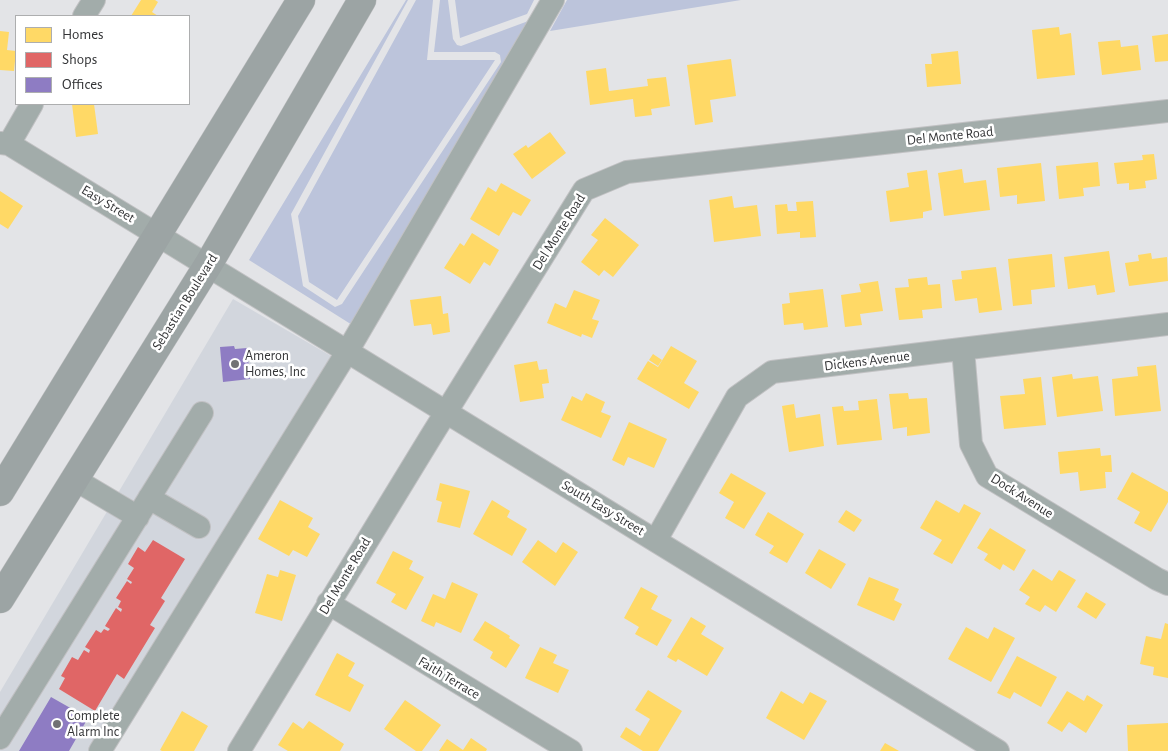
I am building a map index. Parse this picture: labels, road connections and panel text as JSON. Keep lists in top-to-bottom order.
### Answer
{
  "streets": {
    "main road": ["Sebastian Boulevard"],
    "street": [
      "Del Monte Road",
      "Easy Street",
      "Dickens Avenue",
      "Dock Avenue",
      "South Easy Street",
      "Faith Terrace"
    ]
  },
  "crossings": [
    ["Del Monte Road", "South Easy Street"],
    ["Del Monte Road", "Faith Terrace"],
    ["Easy Street", "Sebastian Boulevard"],
    ["Easy Street", "South Easy Street"],
    ["Sebastian Boulevard", "South Easy Street"],
    ["Dickens Avenue", "Dock Avenue"],
    ["Dickens Avenue", "South Easy Street"]
  ],
  "places": ["Ameron Homes, Inc", "Complete Alarm Inc"],
  "legend": ["Homes", "Shops", "Offices"]
}
